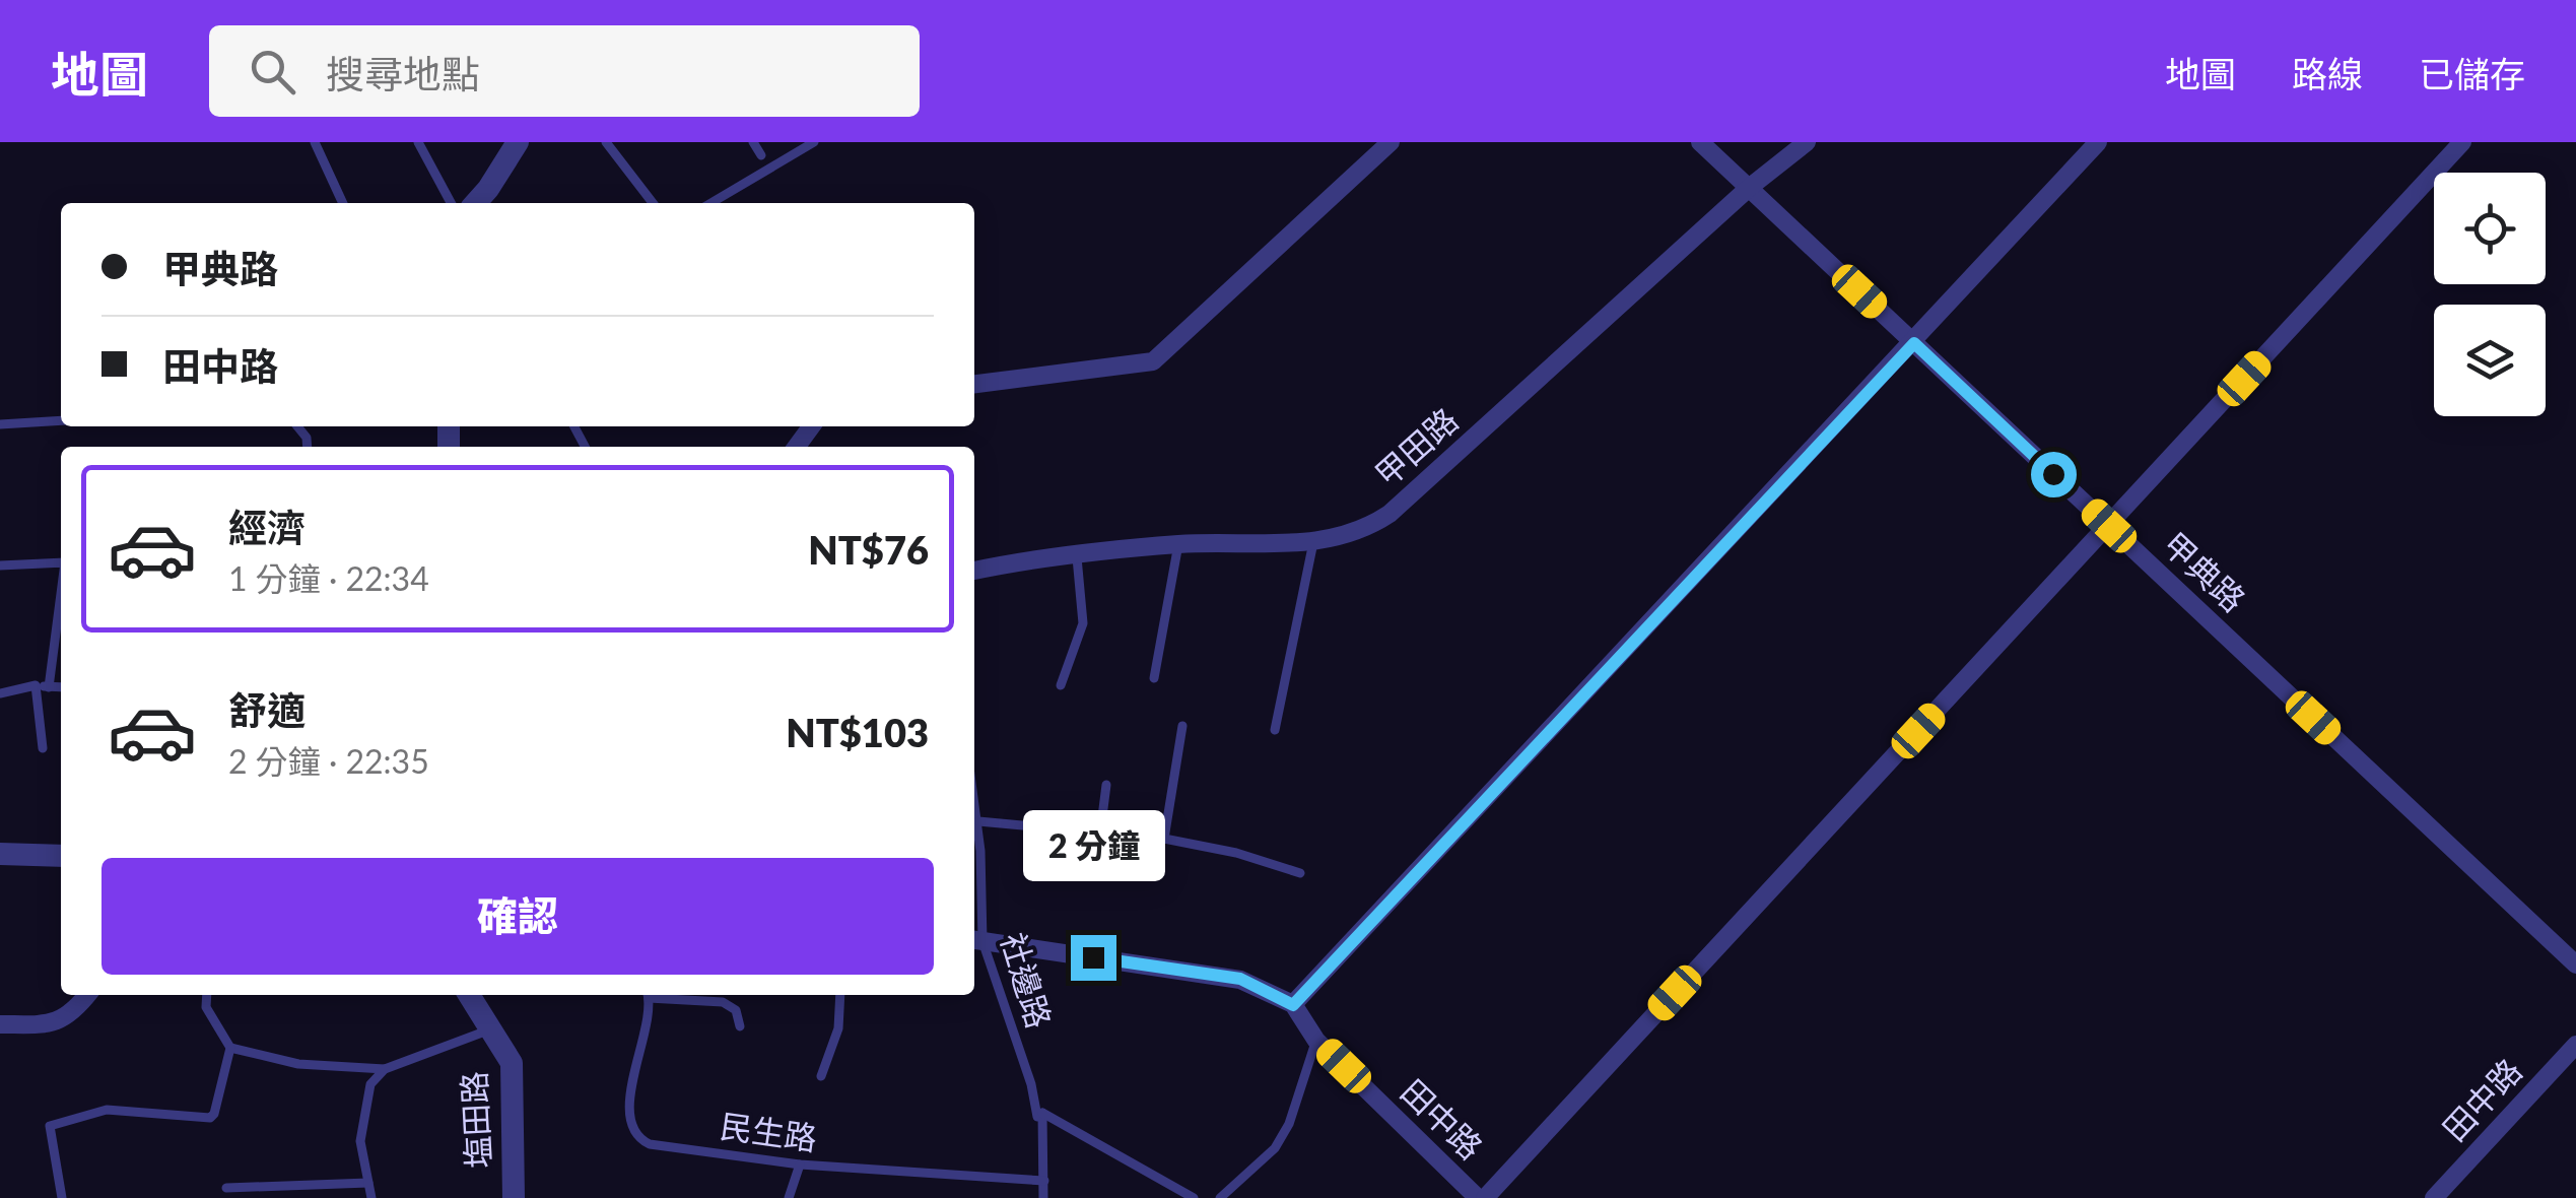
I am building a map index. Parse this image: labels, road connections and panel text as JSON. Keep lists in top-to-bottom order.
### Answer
{
  "streets": {
    "street": [
      "甲田路",
      "甲典路",
      "田中路",
      "塩田路"
    ],
    "lane": ["社邊路", "民生路"]
  },
  "crossings": [
    ["甲田路", "甲典路"],
    ["社邊路", "民生路"]
  ],
  "page": {
    "header": "地圖",
    "search": "搜尋地點",
    "nav": ["地圖", "路線", "已儲存"],
    "banner": ["甲典路", "田中路"],
    "list": [
      {
        "name": "經濟",
        "note": "1 分鐘 · 22:34",
        "value": "NT$76"
      },
      {
        "name": "舒適",
        "note": "2 分鐘 · 22:35",
        "value": "NT$103"
      }
    ],
    "bubble": "2 分鐘",
    "buttons": "確認"
  }
}
